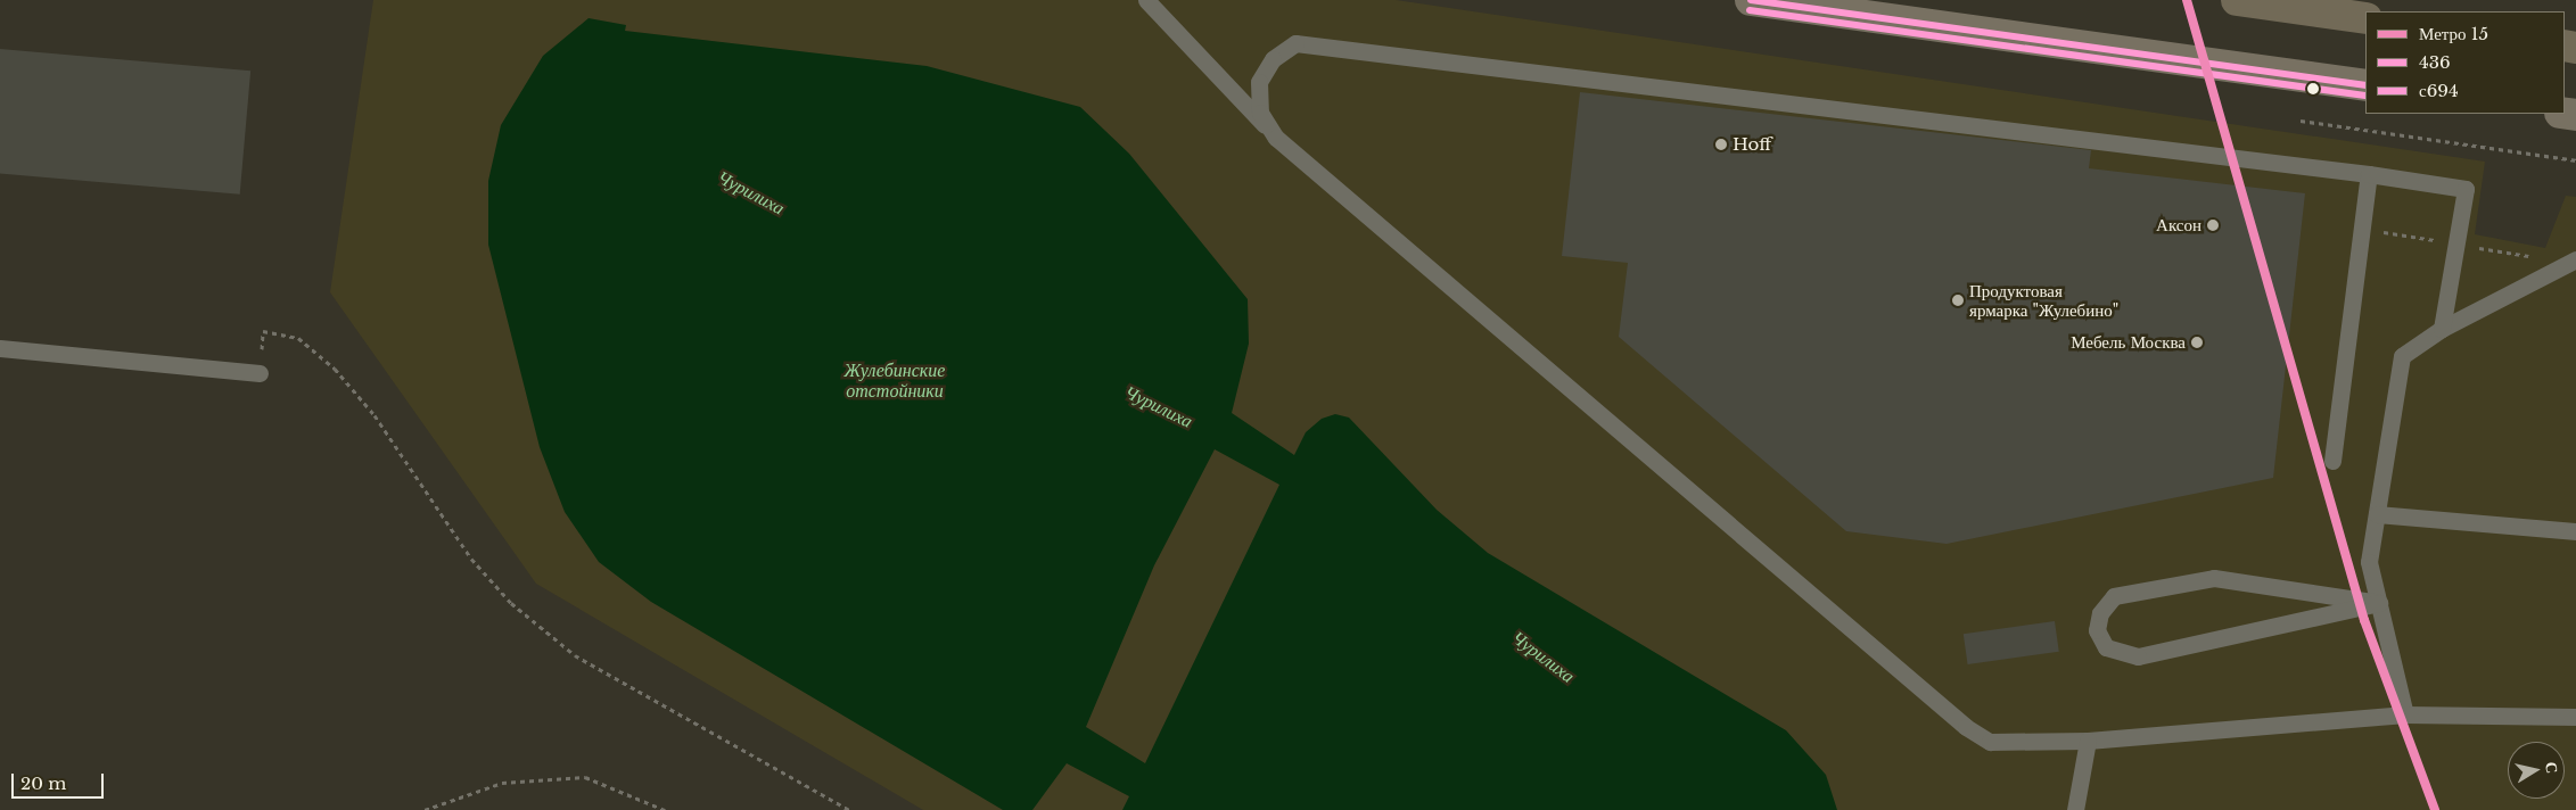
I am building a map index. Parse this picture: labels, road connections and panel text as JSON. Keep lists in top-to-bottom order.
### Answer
{
  "water": ["Чурилиха", "Жулебинские отстойники"],
  "places": [
    "Hoff",
    "Аксон",
    "Продуктовая ярмарка \"Жулебино\"",
    "Мебель Москва"
  ],
  "lines": ["metro line 15", "transit line 436", "transit line с694"],
  "legend": ["Метро 15", "436", "с694"],
  "scale_bar": "20 m",
  "north": "right"
}
